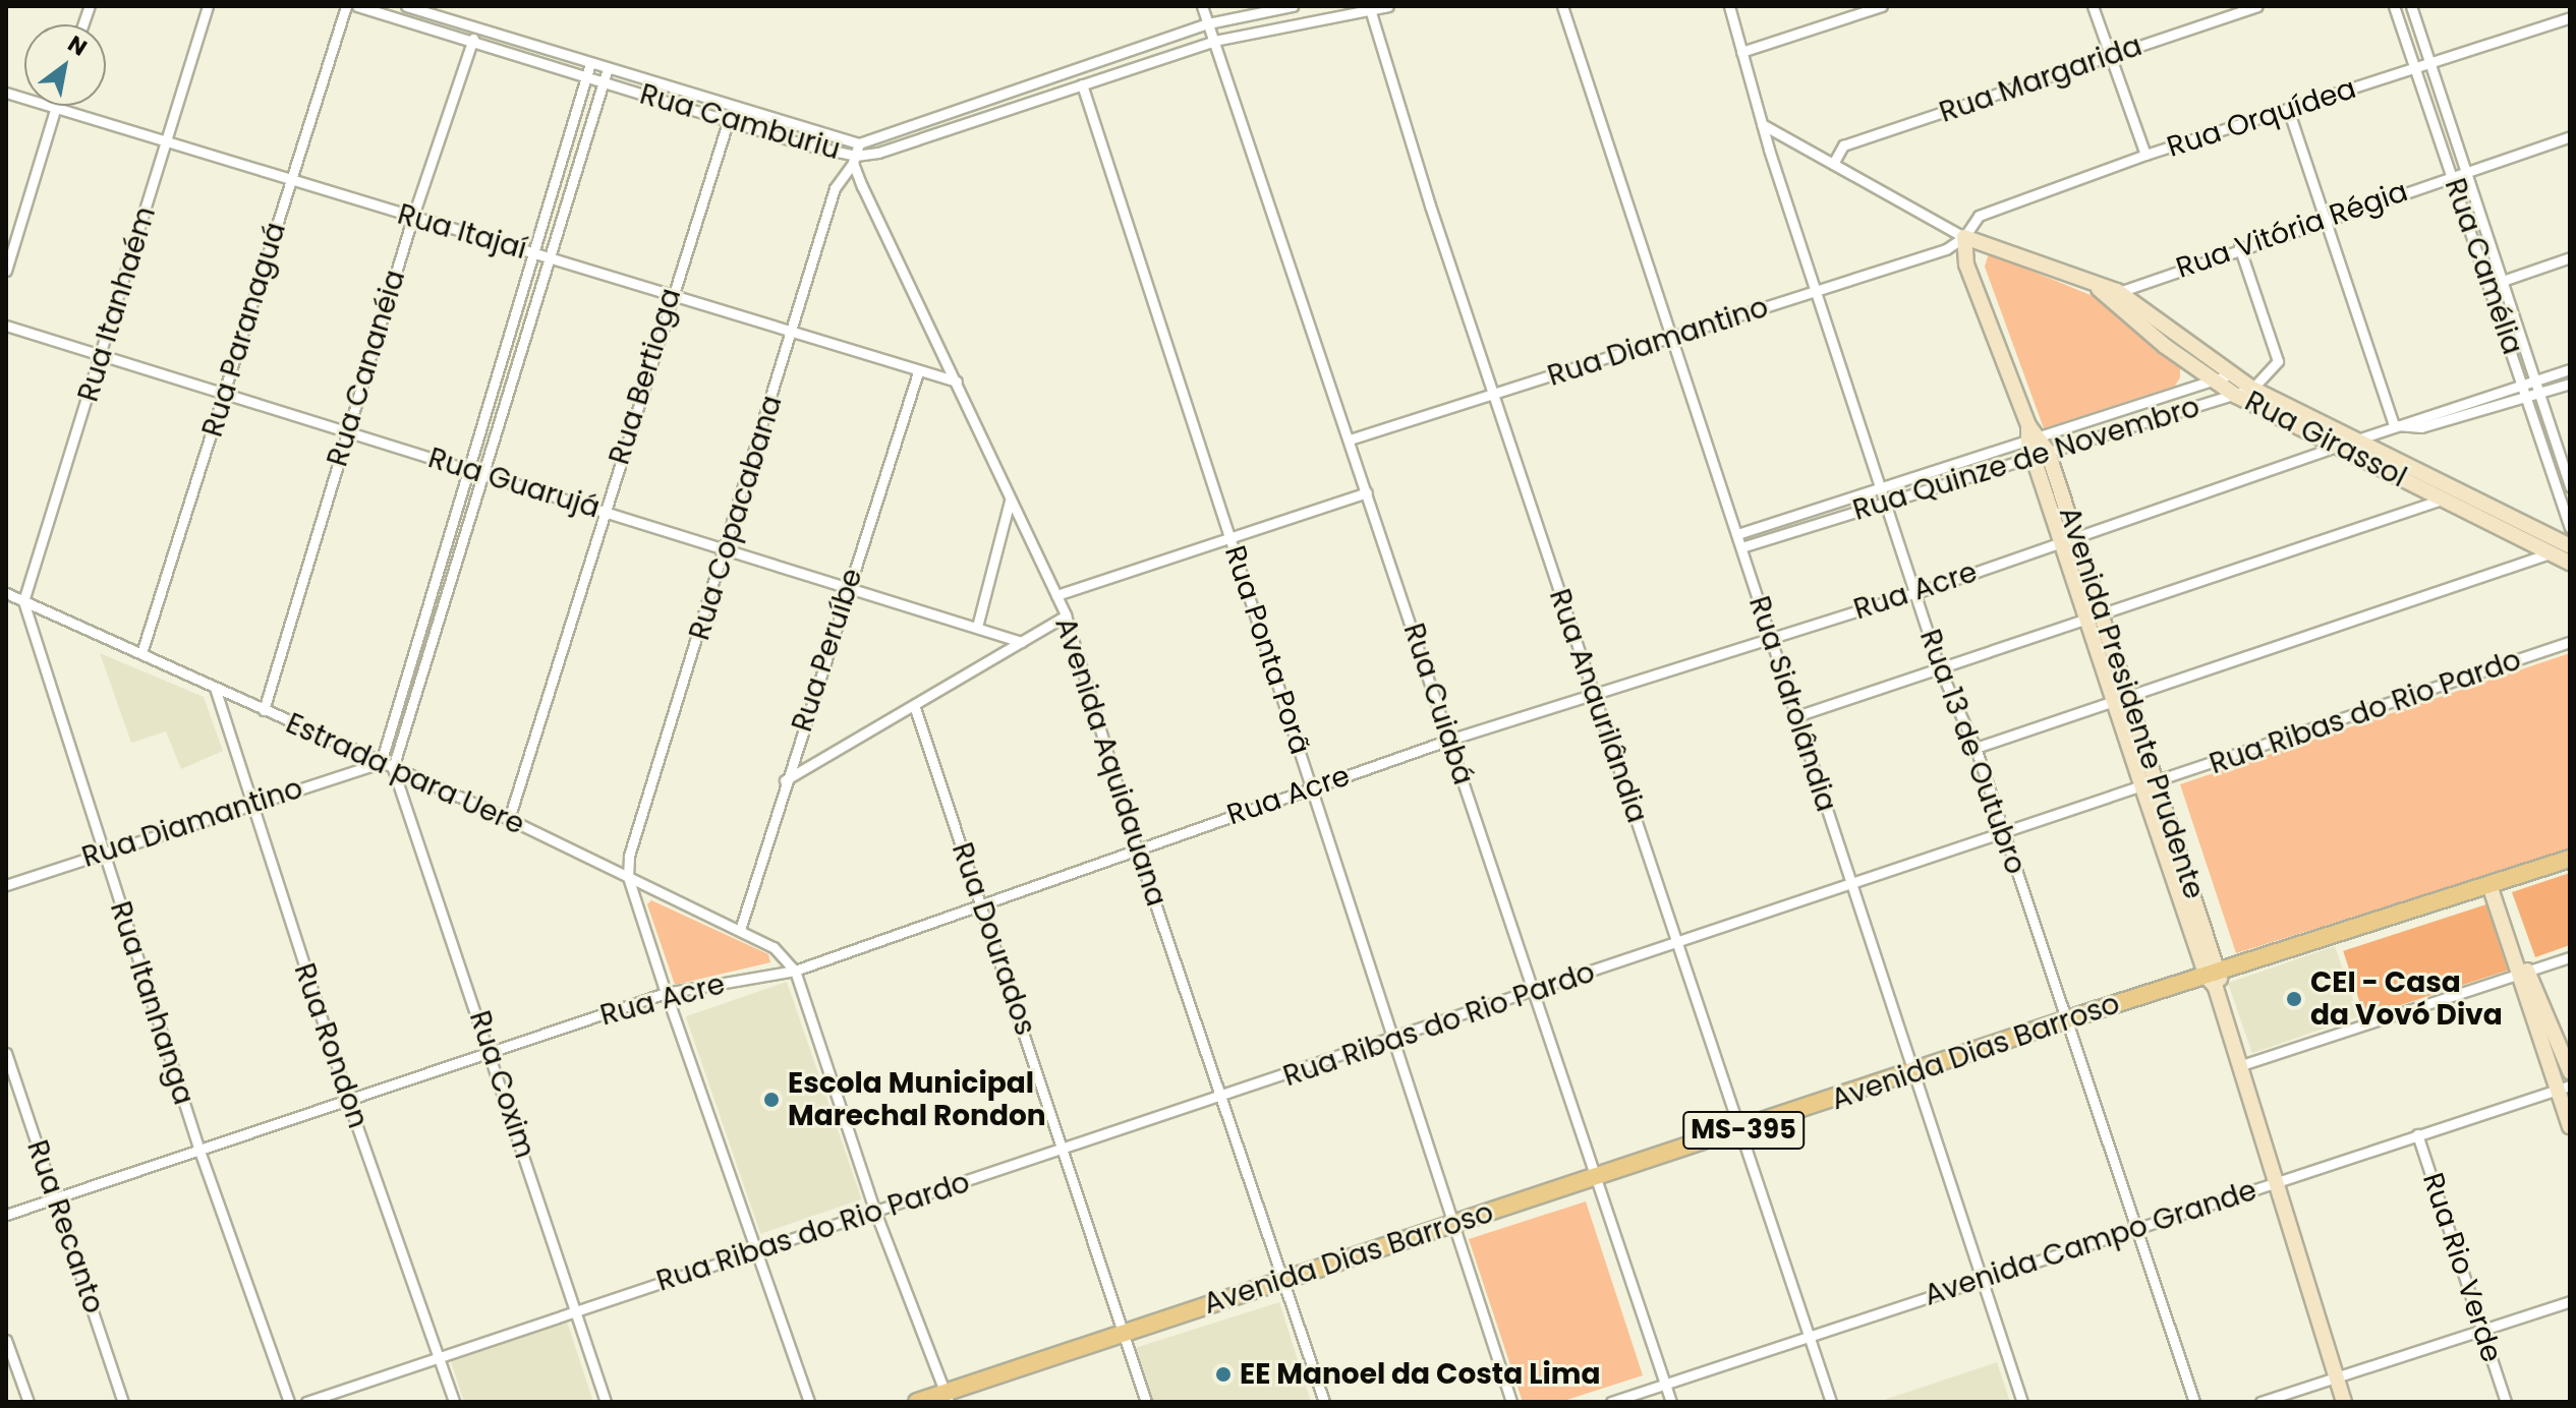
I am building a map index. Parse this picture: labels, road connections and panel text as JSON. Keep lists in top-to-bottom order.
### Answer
{
  "streets": {
    "main road": ["Avenida Dias Barroso", "MS-395"],
    "street": [
      "Rua Margarida",
      "Rua Orquídea",
      "Rua Camburiu",
      "Rua Vitória Régia",
      "Rua Itajaí",
      "Rua Camélia",
      "Rua Itanhaém",
      "Rua Paranaguá",
      "Rua Diamantino",
      "Rua Cananéia",
      "Rua Bertioga",
      "Rua Girassol",
      "Rua Quinze de Novembro",
      "Rua Guarujá",
      "Rua Copacabana",
      "Rua Acre",
      "Rua Peruíbe",
      "Rua Ponta Porã",
      "Avenida Presidente Prudente",
      "Rua Cuiabá",
      "Rua Sidrolândia",
      "Rua Anaurilândia",
      "Rua Ribas do Rio Pardo",
      "Rua 13 de Outubro",
      "Avenida Aquidauana",
      "Estrada para Uere",
      "Rua Dourados",
      "Rua Itanhanga",
      "Rua Rondon",
      "Rua Coxim",
      "Rua Recanto",
      "Avenida Campo Grande",
      "Rua Rio Verde"
    ]
  },
  "crossings": [
    ["Rua Margarida", "Rua Girassol"],
    ["Rua Orquídea", "Rua Camélia"],
    ["Rua Orquídea", "Rua Diamantino"],
    ["Rua Orquídea", "Rua Girassol"],
    ["Rua Orquídea", "Avenida Presidente Prudente"],
    ["Rua Camburiu", "Rua Cananéia"],
    ["Rua Camburiu", "Rua Bertioga"],
    ["Rua Camburiu", "Rua Copacabana"],
    ["Rua Camburiu", "Rua Ponta Porã"],
    ["Rua Camburiu", "Rua Cuiabá"],
    ["Rua Camburiu", "Rua Anaurilândia"],
    ["Rua Camburiu", "Avenida Aquidauana"],
    ["Rua Vitória Régia", "Rua Camélia"],
    ["Rua Vitória Régia", "Rua Girassol"],
    ["Rua Vitória Régia", "Rua Quinze de Novembro"],
    ["Rua Itajaí", "Rua Itanhaém"],
    ["Rua Itajaí", "Rua Paranaguá"],
    ["Rua Itajaí", "Rua Cananéia"],
    ["Rua Itajaí", "Rua Bertioga"],
    ["Rua Itajaí", "Rua Copacabana"],
    ["Rua Itajaí", "Rua Peruíbe"],
    ["Rua Itajaí", "Avenida Aquidauana"],
    ["Rua Camélia", "Rua Acre"],
    ["Rua Itanhaém", "Rua Guarujá"],
    ["Rua Itanhaém", "Estrada para Uere"],
    ["Rua Itanhaém", "Rua Itanhanga"],
    ["Rua Paranaguá", "Rua Guarujá"],
    ["Rua Paranaguá", "Estrada para Uere"],
    ["Rua Diamantino", "Rua Girassol"],
    ["Rua Diamantino", "Avenida Presidente Prudente"],
    ["Rua Diamantino", "Rua Cuiabá"],
    ["Rua Diamantino", "Rua Sidrolândia"],
    ["Rua Diamantino", "Rua Anaurilândia"],
    ["Rua Diamantino", "Rua 13 de Outubro"],
    ["Rua Diamantino", "Estrada para Uere"],
    ["Rua Diamantino", "Rua Itanhanga"],
    ["Rua Diamantino", "Rua Rondon"],
    ["Rua Cananéia", "Rua Guarujá"],
    ["Rua Cananéia", "Estrada para Uere"],
    ["Rua Bertioga", "Rua Guarujá"],
    ["Rua Bertioga", "Estrada para Uere"],
    ["Rua Girassol", "Rua Quinze de Novembro"],
    ["Rua Girassol", "Rua Acre"],
    ["Rua Girassol", "Avenida Presidente Prudente"],
    ["Rua Girassol", "Rua 13 de Outubro"],
    ["Rua Quinze de Novembro", "Avenida Presidente Prudente"],
    ["Rua Quinze de Novembro", "Rua Sidrolândia"],
    ["Rua Quinze de Novembro", "Rua 13 de Outubro"],
    ["Rua Guarujá", "Rua Copacabana"],
    ["Rua Guarujá", "Rua Peruíbe"],
    ["Rua Copacabana", "Avenida Aquidauana"],
    ["Rua Copacabana", "Estrada para Uere"],
    ["Rua Acre", "Rua Ponta Porã"],
    ["Rua Acre", "Avenida Presidente Prudente"],
    ["Rua Acre", "Rua Cuiabá"],
    ["Rua Acre", "Rua Sidrolândia"],
    ["Rua Acre", "Rua Anaurilândia"],
    ["Rua Acre", "Rua 13 de Outubro"],
    ["Rua Acre", "Avenida Aquidauana"],
    ["Rua Acre", "Estrada para Uere"],
    ["Rua Acre", "Rua Dourados"],
    ["Rua Acre", "Rua Itanhanga"],
    ["Rua Acre", "Rua Rondon"],
    ["Rua Acre", "Rua Coxim"],
    ["Rua Acre", "Rua Recanto"],
    ["Rua Peruíbe", "Estrada para Uere"],
    ["Rua Ponta Porã", "Rua Ribas do Rio Pardo"],
    ["Rua Ponta Porã", "Avenida Dias Barroso"],
    ["Avenida Presidente Prudente", "Rua Ribas do Rio Pardo"],
    ["Avenida Presidente Prudente", "Avenida Dias Barroso"],
    ["Avenida Presidente Prudente", "Avenida Campo Grande"],
    ["Rua Cuiabá", "Rua Ribas do Rio Pardo"],
    ["Rua Cuiabá", "Avenida Dias Barroso"],
    ["Rua Cuiabá", "Avenida Campo Grande"],
    ["Rua Sidrolândia", "Rua Ribas do Rio Pardo"],
    ["Rua Sidrolândia", "Avenida Dias Barroso"],
    ["Rua Sidrolândia", "Avenida Campo Grande"],
    ["Rua Anaurilândia", "Rua Ribas do Rio Pardo"],
    ["Rua Anaurilândia", "Avenida Dias Barroso"],
    ["Rua Anaurilândia", "Avenida Campo Grande"],
    ["Rua Ribas do Rio Pardo", "Rua 13 de Outubro"],
    ["Rua Ribas do Rio Pardo", "Avenida Aquidauana"],
    ["Rua Ribas do Rio Pardo", "Rua Dourados"],
    ["Rua Ribas do Rio Pardo", "Rua Rondon"],
    ["Rua Ribas do Rio Pardo", "Rua Coxim"],
    ["Rua 13 de Outubro", "Avenida Dias Barroso"],
    ["Rua 13 de Outubro", "Avenida Campo Grande"],
    ["Avenida Aquidauana", "Avenida Dias Barroso"],
    ["Estrada para Uere", "Rua Itanhanga"],
    ["Estrada para Uere", "Rua Rondon"],
    ["Estrada para Uere", "Rua Coxim"],
    ["Rua Dourados", "Avenida Dias Barroso"],
    ["Avenida Campo Grande", "Rua Rio Verde"]
  ],
  "places": ["CEI - Casa da Vovó Diva", "Escola Municipal Marechal Rondon", "EE Manoel da Costa Lima"],
  "north": "top right"
}
